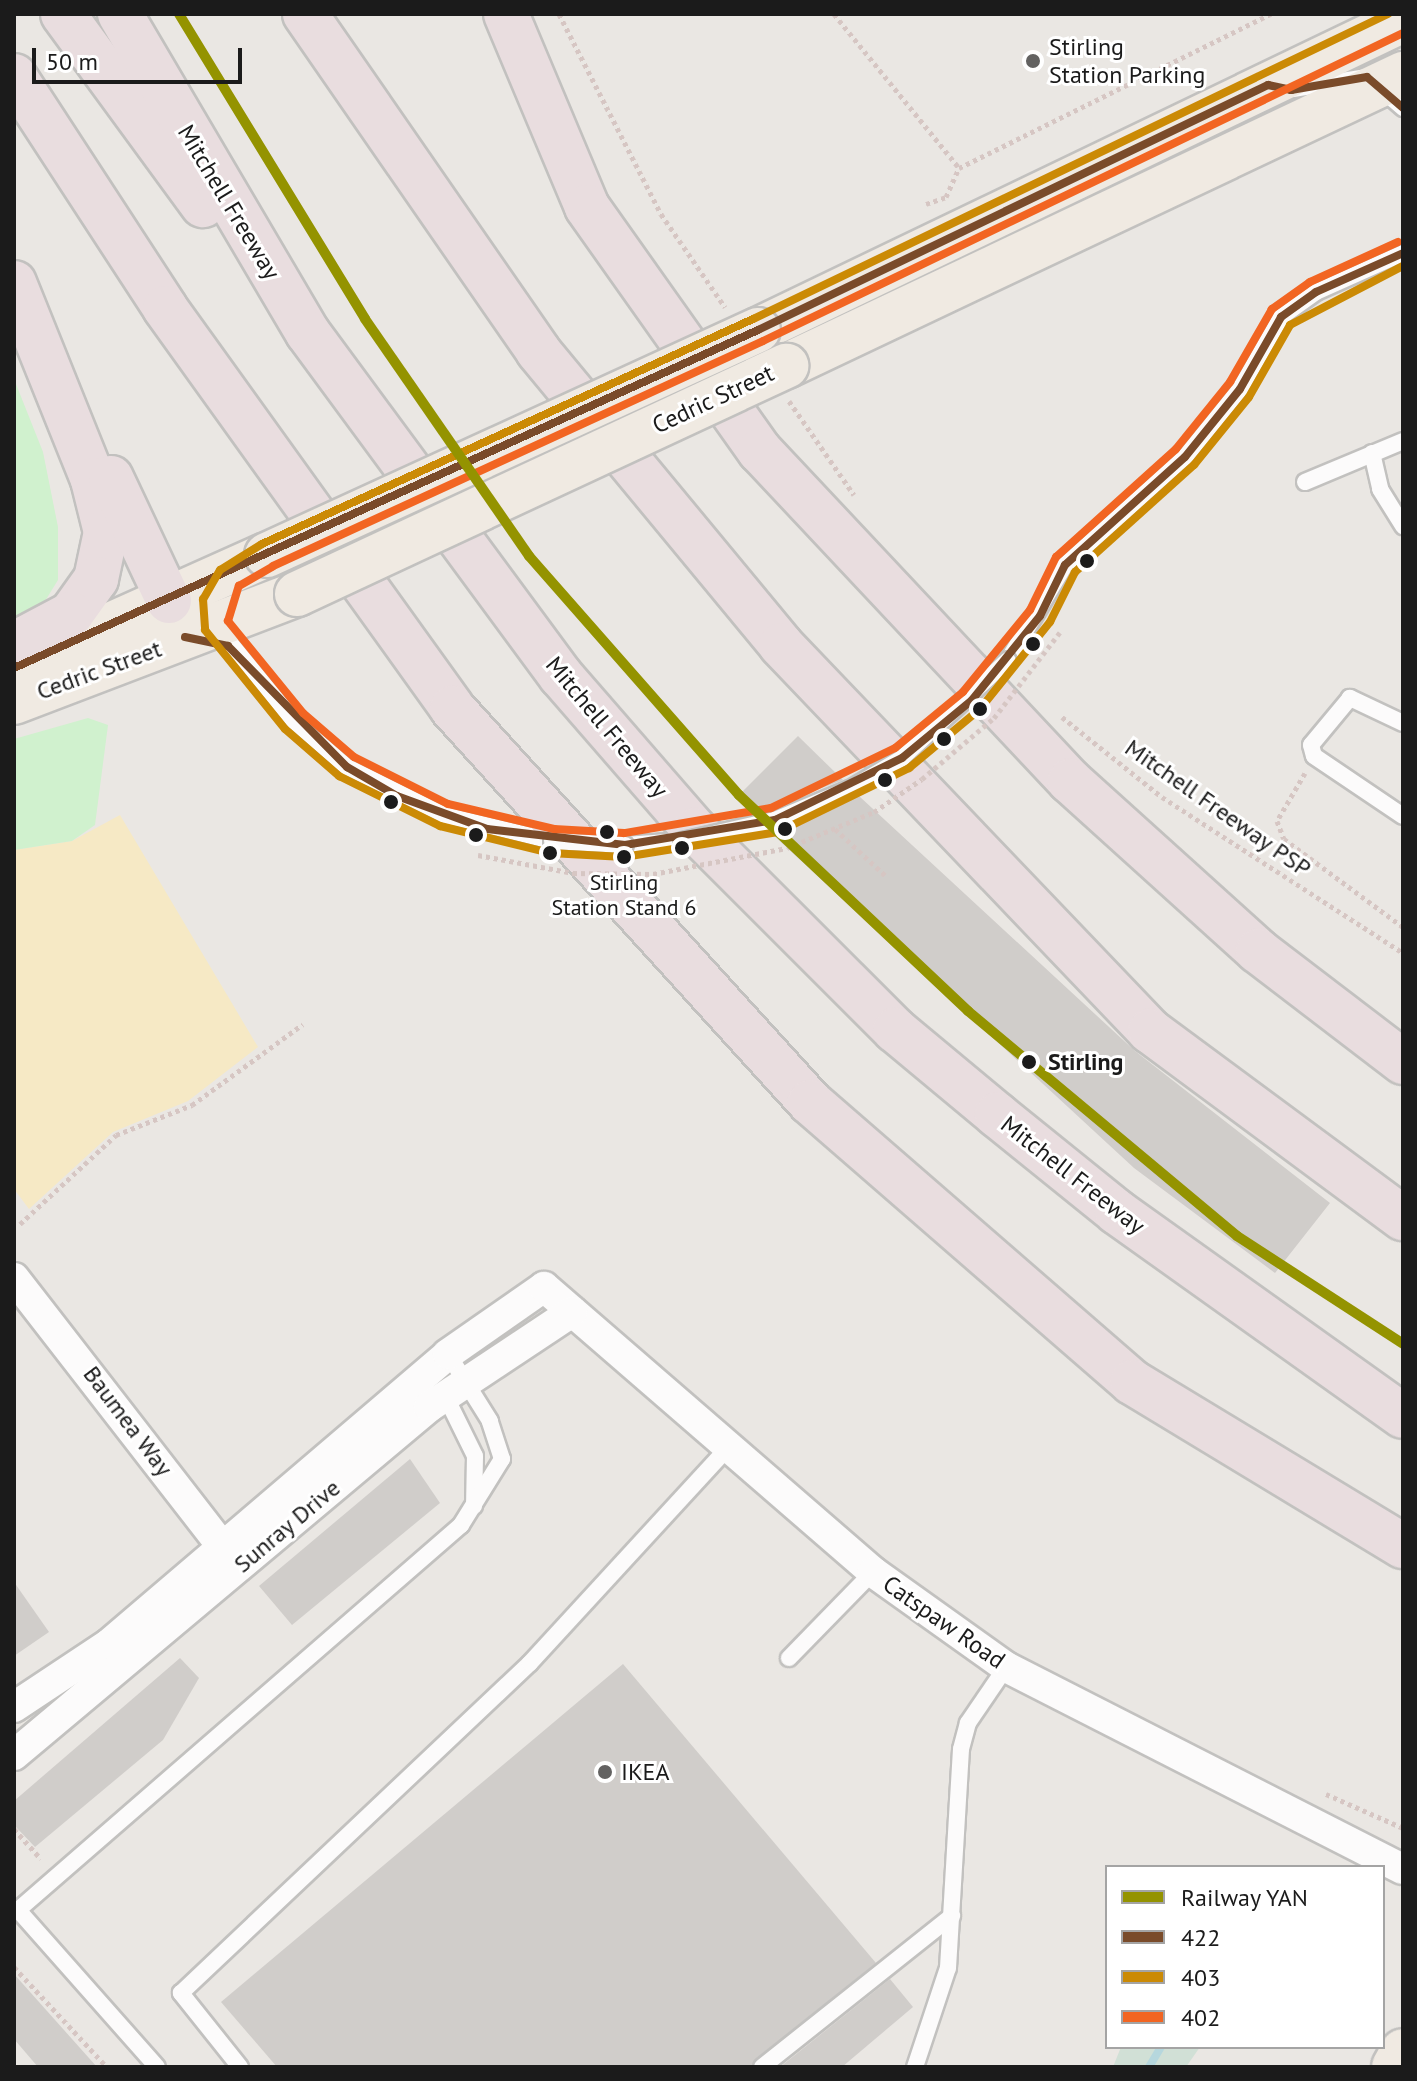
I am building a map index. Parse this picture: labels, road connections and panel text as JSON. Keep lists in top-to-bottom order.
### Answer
{
  "streets": {
    "highway": ["Mitchell Freeway"],
    "main road": ["Cedric Street"],
    "street": ["Baumea Way", "Sunray Drive", "Catspaw Road"],
    "path": ["Mitchell Freeway PSP"]
  },
  "crossings": [
    ["Baumea Way", "Sunray Drive"],
    ["Sunray Drive", "Catspaw Road"]
  ],
  "places": [
    "Stirling Station Parking",
    "Stirling Station Stand 6",
    "Stirling",
    "IKEA"
  ],
  "lines": [
    "rail line YAN",
    "transit line 403",
    "transit line 402",
    "transit line 422"
  ],
  "legend": [
    "Railway YAN",
    "422",
    "403",
    "402"
  ],
  "scale_bar": "50 m"
}
